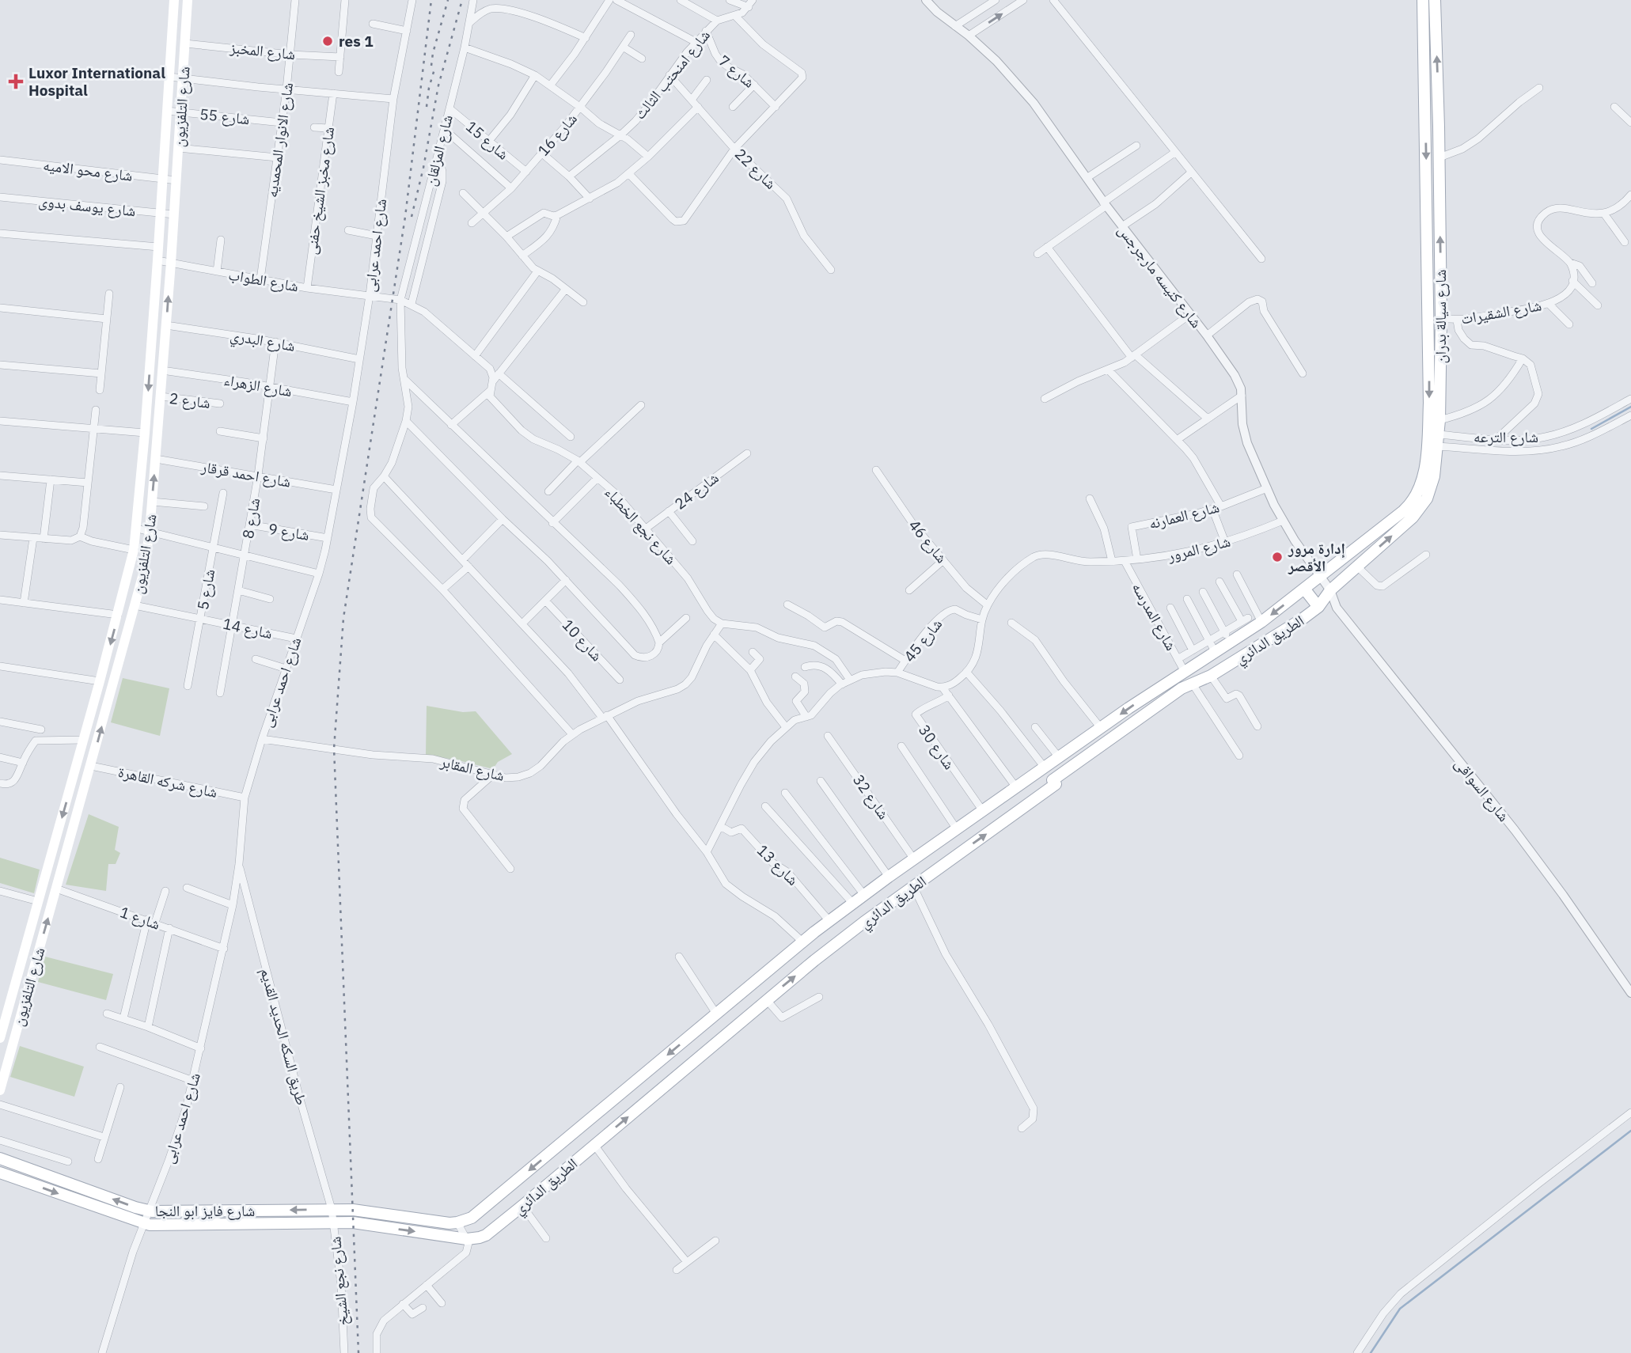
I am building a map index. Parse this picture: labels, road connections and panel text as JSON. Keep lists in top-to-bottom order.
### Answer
{
  "streets": {
    "main road": [
      "شارع التلفزيون",
      "شارع سيالة بدران",
      "الطريق الدائري",
      "شارع فايز ابو النجا"
    ],
    "street": [
      "شارع المخبز",
      "شارع 7",
      "شارع امنحتب الثالث",
      "شارع 55",
      "شارع 16",
      "شارع الانوار المحمديه",
      "شارع 15",
      "شارع المزلقان",
      "شارع 22",
      "شارع محو الاميه",
      "شارع مخبز الشيخ حفنى",
      "شارع يوسف بدوى",
      "شارع احمد عرابى",
      "شارع كنيسه مارجرجس",
      "شارع الطواب",
      "شارع الشقيرات",
      "شارع البدري",
      "شارع الزهراء",
      "شارع 2",
      "شارع الترعه",
      "شارع احمد قرقار",
      "شارع 24",
      "شارع العمارنه",
      "شارع 8",
      "شارع نجع الخطباء",
      "شارع 9",
      "شارع 46",
      "شارع المرور",
      "شارع 5",
      "شارع المدرسه",
      "شارع 14",
      "شارع 10",
      "شارع 45",
      "شارع 30",
      "شارع المقابر",
      "شارع شركه القاهرة",
      "شارع السواقى",
      "شارع 32",
      "شارع 13",
      "شارع 1",
      "طريق السكه الحديد القديم",
      "شارع نجع الشيخ"
    ]
  },
  "crossings": [
    ["شارع المخبز", "شارع التلفزيون"],
    ["شارع المخبز", "شارع الانوار المحمديه"],
    ["شارع 7", "شارع امنحتب الثالث"],
    ["شارع امنحتب الثالث", "شارع 22"],
    ["شارع التلفزيون", "شارع 55"],
    ["شارع التلفزيون", "شارع محو الاميه"],
    ["شارع التلفزيون", "شارع يوسف بدوى"],
    ["شارع التلفزيون", "شارع الطواب"],
    ["شارع التلفزيون", "شارع البدري"],
    ["شارع التلفزيون", "شارع الزهراء"],
    ["شارع التلفزيون", "شارع 2"],
    ["شارع التلفزيون", "شارع احمد قرقار"],
    ["شارع التلفزيون", "شارع 14"],
    ["شارع التلفزيون", "شارع شركه القاهرة"],
    ["شارع التلفزيون", "شارع 1"],
    ["شارع 55", "شارع الانوار المحمديه"],
    ["شارع 16", "شارع 15"],
    ["شارع الانوار المحمديه", "شارع الطواب"],
    ["شارع 15", "شارع المزلقان"],
    ["شارع المزلقان", "شارع المقابر"],
    ["شارع مخبز الشيخ حفنى", "شارع الطواب"],
    ["شارع احمد عرابى", "شارع الطواب"],
    ["شارع احمد عرابى", "شارع البدري"],
    ["شارع احمد عرابى", "شارع الزهراء"],
    ["شارع احمد عرابى", "شارع احمد قرقار"],
    ["شارع احمد عرابى", "شارع 9"],
    ["شارع احمد عرابى", "شارع 14"],
    ["شارع احمد عرابى", "شارع المقابر"],
    ["شارع احمد عرابى", "شارع شركه القاهرة"],
    ["شارع احمد عرابى", "شارع 1"],
    ["شارع احمد عرابى", "طريق السكه الحديد القديم"],
    ["شارع احمد عرابى", "شارع فايز ابو النجا"],
    ["شارع كنيسه مارجرجس", "شارع سيالة بدران"],
    ["شارع كنيسه مارجرجس", "شارع العمارنه"],
    ["شارع كنيسه مارجرجس", "شارع المرور"],
    ["شارع كنيسه مارجرجس", "الطريق الدائري"],
    ["شارع كنيسه مارجرجس", "شارع السواقى"],
    ["شارع الشقيرات", "شارع سيالة بدران"],
    ["شارع سيالة بدران", "شارع الترعه"],
    ["شارع سيالة بدران", "الطريق الدائري"],
    ["شارع سيالة بدران", "شارع السواقى"],
    ["شارع البدري", "شارع 8"],
    ["شارع الزهراء", "شارع 8"],
    ["شارع احمد قرقار", "شارع 8"],
    ["شارع 24", "شارع نجع الخطباء"],
    ["شارع العمارنه", "شارع المرور"],
    ["شارع 8", "شارع 9"],
    ["شارع 8", "شارع 14"],
    ["شارع نجع الخطباء", "شارع المقابر"],
    ["شارع 46", "شارع المرور"],
    ["شارع المرور", "شارع المدرسه"],
    ["شارع المرور", "شارع 45"],
    ["شارع 5", "شارع 14"],
    ["شارع المدرسه", "الطريق الدائري"],
    ["الطريق الدائري", "شارع 30"],
    ["الطريق الدائري", "شارع السواقى"],
    ["الطريق الدائري", "شارع 32"],
    ["الطريق الدائري", "شارع 13"],
    ["الطريق الدائري", "شارع فايز ابو النجا"],
    ["طريق السكه الحديد القديم", "شارع فايز ابو النجا"],
    ["طريق السكه الحديد القديم", "شارع نجع الشيخ"],
    ["شارع فايز ابو النجا", "شارع نجع الشيخ"]
  ],
  "places": {
    "other": ["res 1", "إدارة مرور الأقصر"],
    "health": ["Luxor International Hospital"]
  }
}
